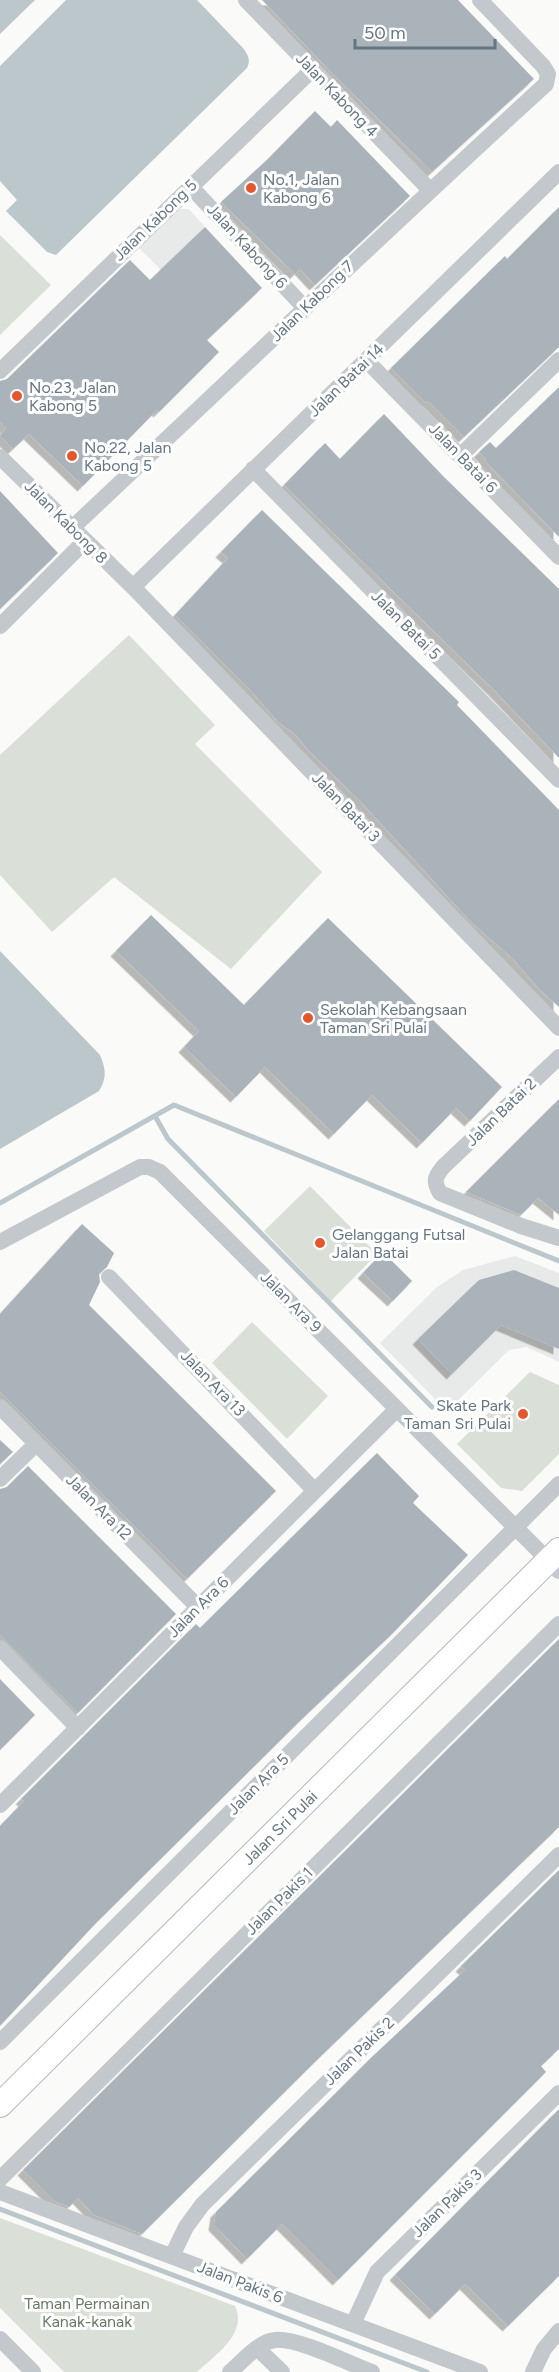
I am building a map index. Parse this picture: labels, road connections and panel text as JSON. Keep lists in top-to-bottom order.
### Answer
{
  "streets": {
    "street": [
      "Jalan Kabong 4",
      "Jalan Kabong 5",
      "Jalan Kabong 6",
      "Jalan Kabong 7",
      "Jalan Batai 14",
      "Jalan Batai 6",
      "Jalan Kabong 8",
      "Jalan Batai 5",
      "Jalan Batai 3",
      "Jalan Batai 2",
      "Jalan Ara 9",
      "Jalan Ara 13",
      "Jalan Ara 12",
      "Jalan Ara 6",
      "Jalan Ara 5",
      "Jalan Sri Pulai",
      "Jalan Pakis 1",
      "Jalan Pakis 2",
      "Jalan Pakis 3",
      "Jalan Pakis 6"
    ]
  },
  "crossings": [
    ["Jalan Kabong 4", "Jalan Kabong 5"],
    ["Jalan Kabong 4", "Jalan Kabong 7"],
    ["Jalan Kabong 5", "Jalan Kabong 6"],
    ["Jalan Kabong 6", "Jalan Kabong 7"],
    ["Jalan Kabong 7", "Jalan Kabong 8"],
    ["Jalan Batai 14", "Jalan Batai 6"],
    ["Jalan Batai 14", "Jalan Kabong 8"],
    ["Jalan Batai 14", "Jalan Batai 5"],
    ["Jalan Batai 14", "Jalan Batai 3"],
    ["Jalan Kabong 8", "Jalan Batai 3"],
    ["Jalan Ara 9", "Jalan Ara 6"],
    ["Jalan Ara 9", "Jalan Ara 5"],
    ["Jalan Ara 9", "Jalan Sri Pulai"],
    ["Jalan Ara 13", "Jalan Ara 6"],
    ["Jalan Ara 12", "Jalan Ara 6"],
    ["Jalan Pakis 2", "Jalan Pakis 6"],
    ["Jalan Pakis 3", "Jalan Pakis 6"]
  ],
  "parks": ["Taman Permainan Kanak-kanak"],
  "places": [
    "No.1, Jalan Kabong 6",
    "No.23, Jalan Kabong 5",
    "No.22, Jalan Kabong 5",
    "Sekolah Kebangsaan Taman Sri Pulai",
    "Gelanggang Futsal Jalan Batai",
    "Skate Park Taman Sri Pulai"
  ],
  "scale_bar": "50 m"
}
